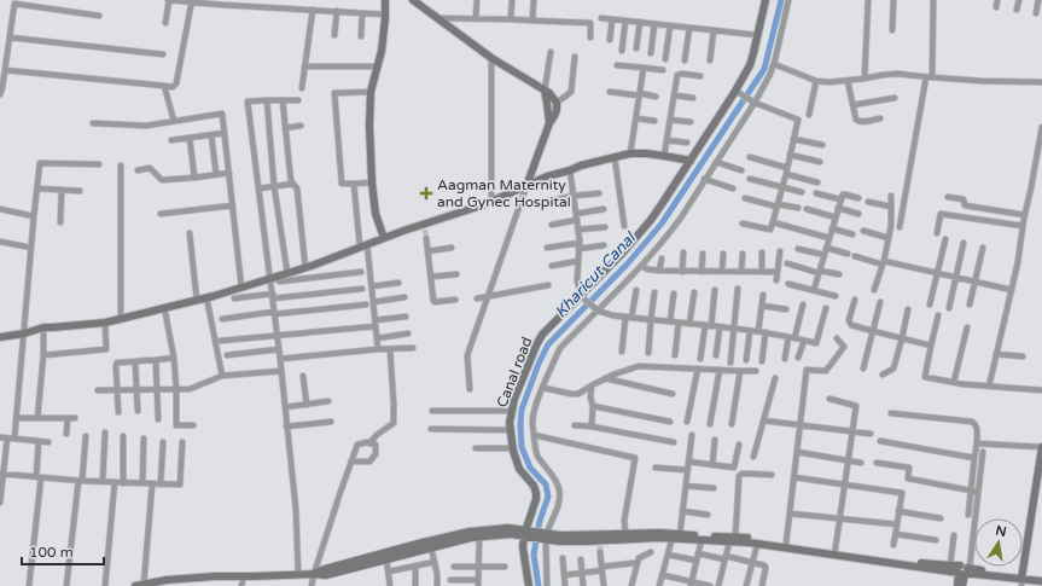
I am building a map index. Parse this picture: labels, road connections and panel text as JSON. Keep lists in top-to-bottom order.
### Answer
{
  "streets": {
    "street": ["Canal road"]
  },
  "water": ["Kharicut Canal"],
  "places": {
    "health": ["Aagman Maternity and Gynec Hospital"]
  },
  "scale_bar": "100 m",
  "north": "top"
}
